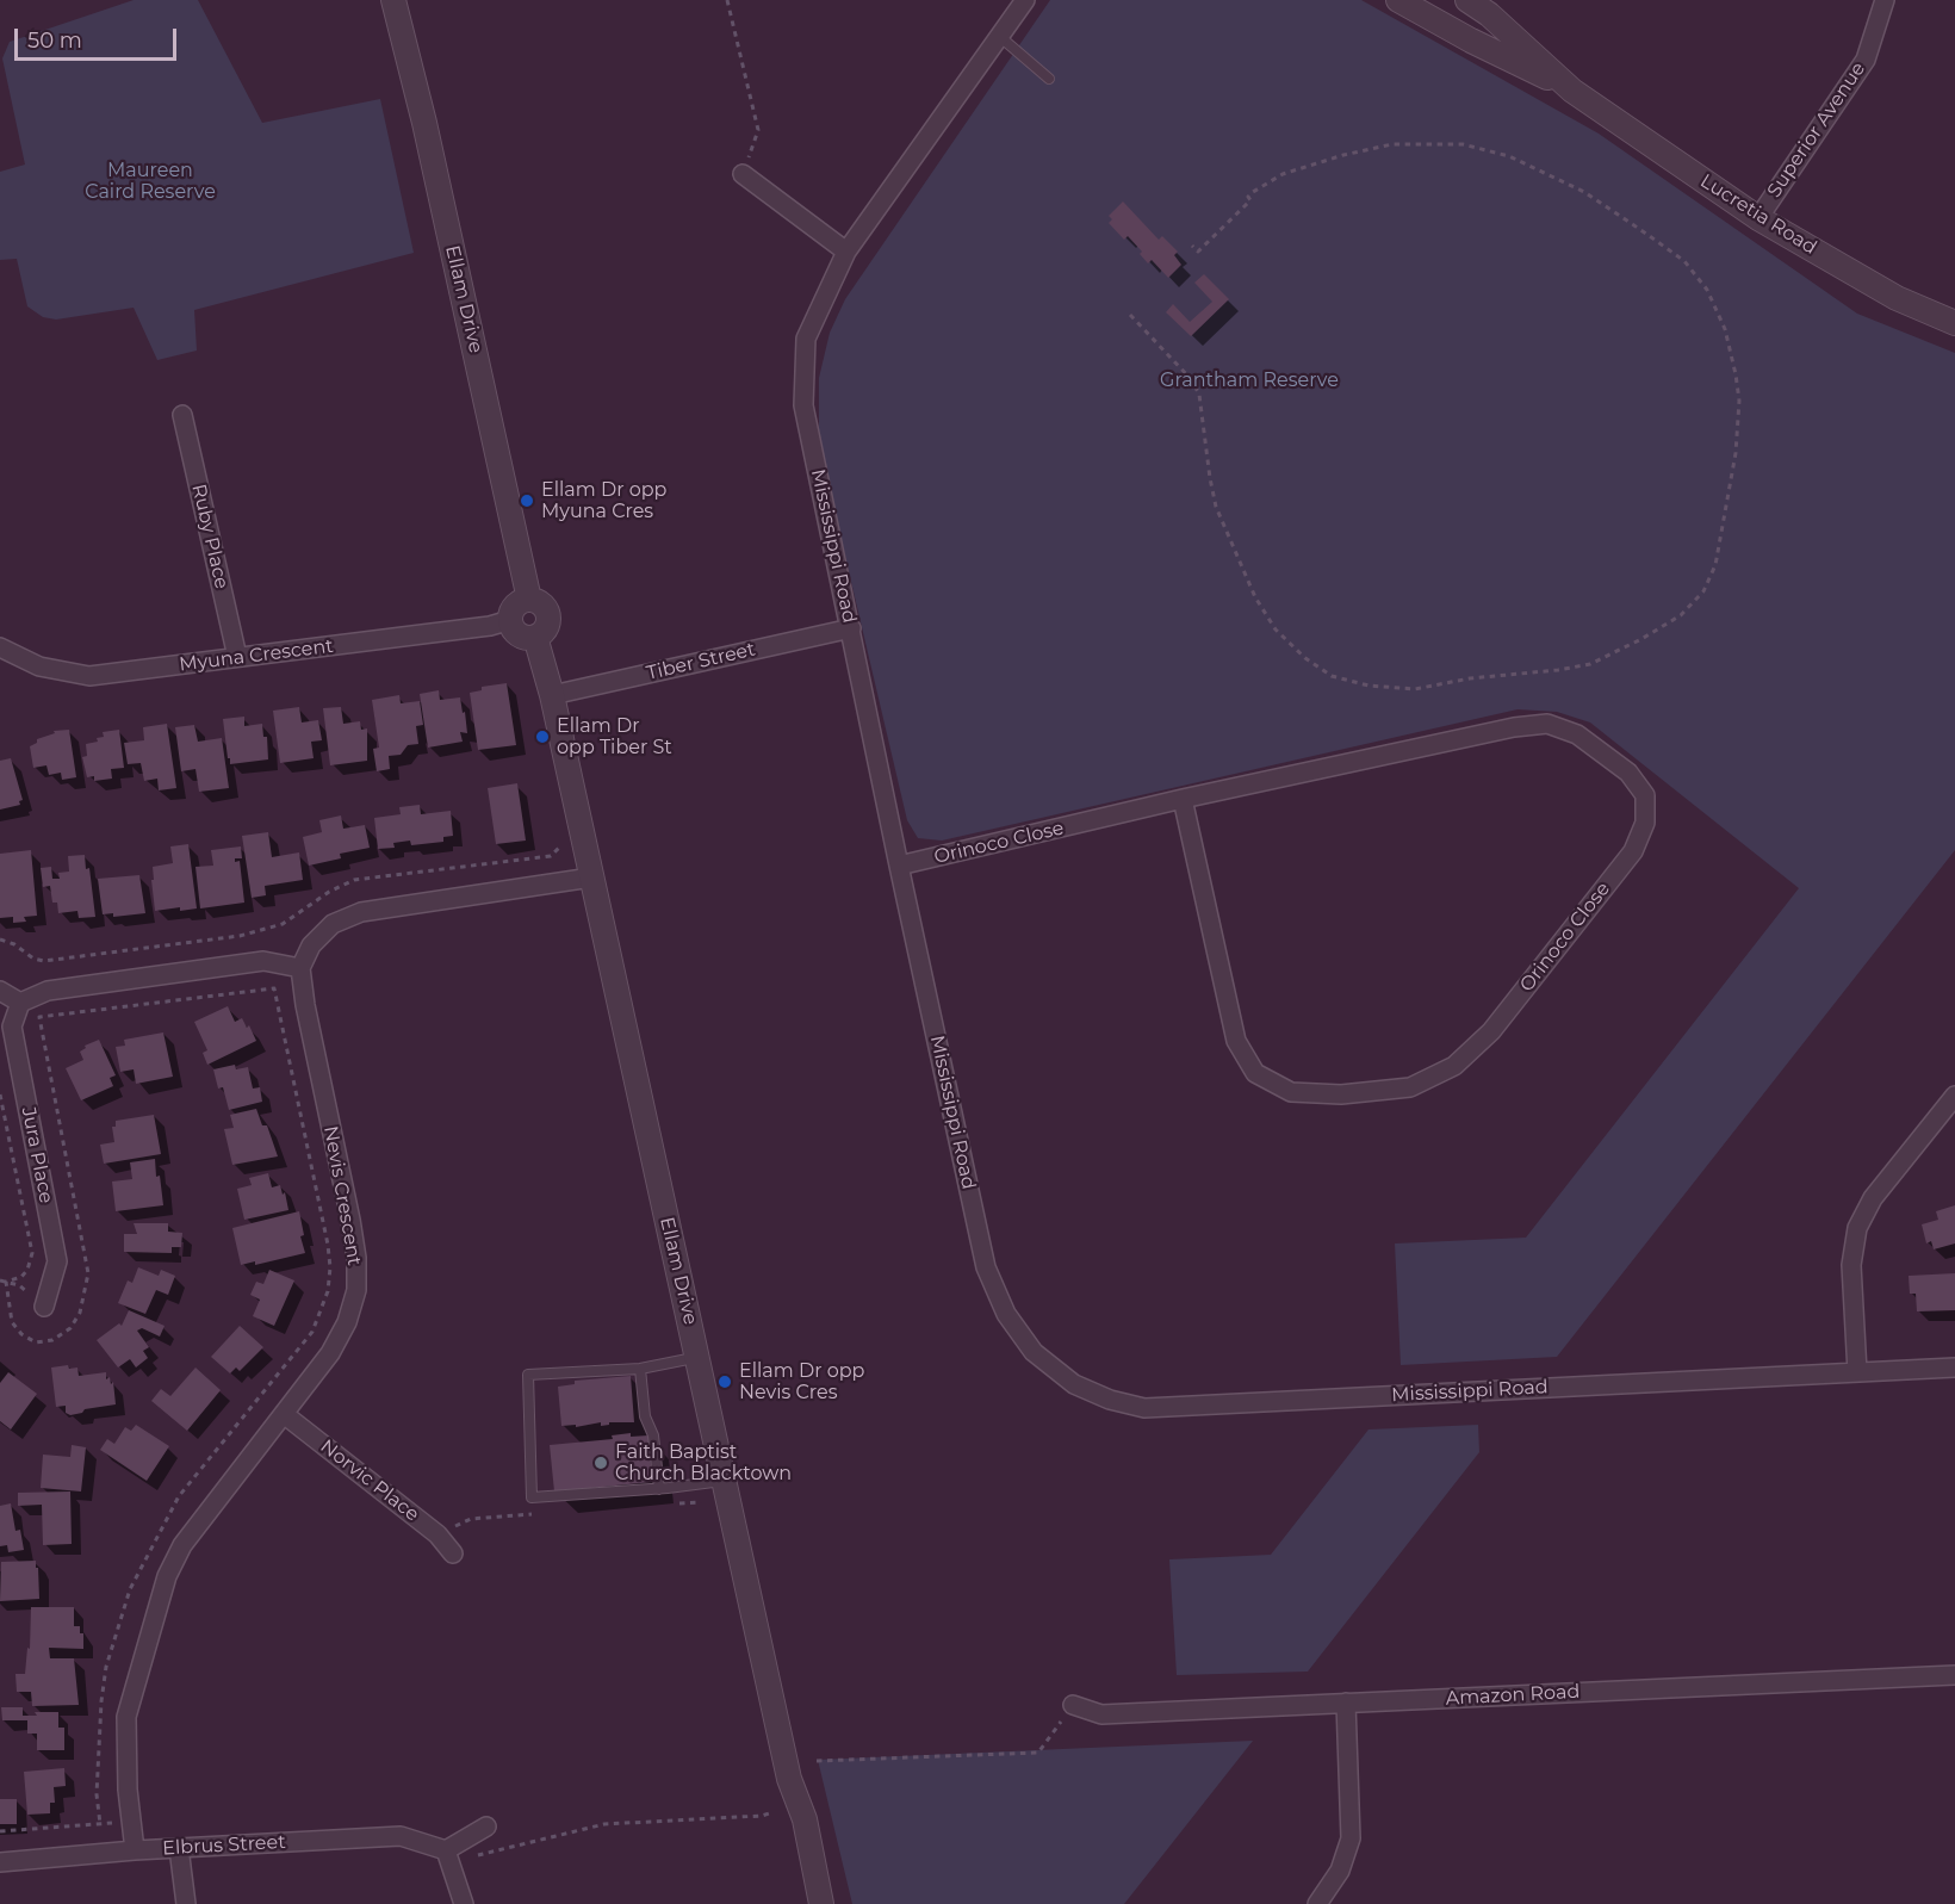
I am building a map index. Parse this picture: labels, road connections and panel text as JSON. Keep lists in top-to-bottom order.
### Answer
{
  "streets": {
    "street": [
      "Superior Avenue",
      "Lucretia Road",
      "Ellam Drive",
      "Ruby Place",
      "Mississippi Road",
      "Myuna Crescent",
      "Tiber Street",
      "Orinoco Close",
      "Jura Place",
      "Nevis Crescent",
      "Norvic Place",
      "Amazon Road",
      "Elbrus Street"
    ]
  },
  "crossings": [
    ["Superior Avenue", "Lucretia Road"],
    ["Ellam Drive", "Myuna Crescent"],
    ["Ellam Drive", "Tiber Street"],
    ["Ruby Place", "Myuna Crescent"],
    ["Mississippi Road", "Tiber Street"],
    ["Mississippi Road", "Orinoco Close"],
    ["Nevis Crescent", "Norvic Place"],
    ["Nevis Crescent", "Elbrus Street"]
  ],
  "parks": ["Maureen Caird Reserve", "Grantham Reserve"],
  "places": [
    "Ellam Dr opp Myuna Cres",
    "Ellam Dr opp Tiber St",
    "Ellam Dr opp Nevis Cres",
    "Faith Baptist Church Blacktown"
  ],
  "scale_bar": "50 m"
}
